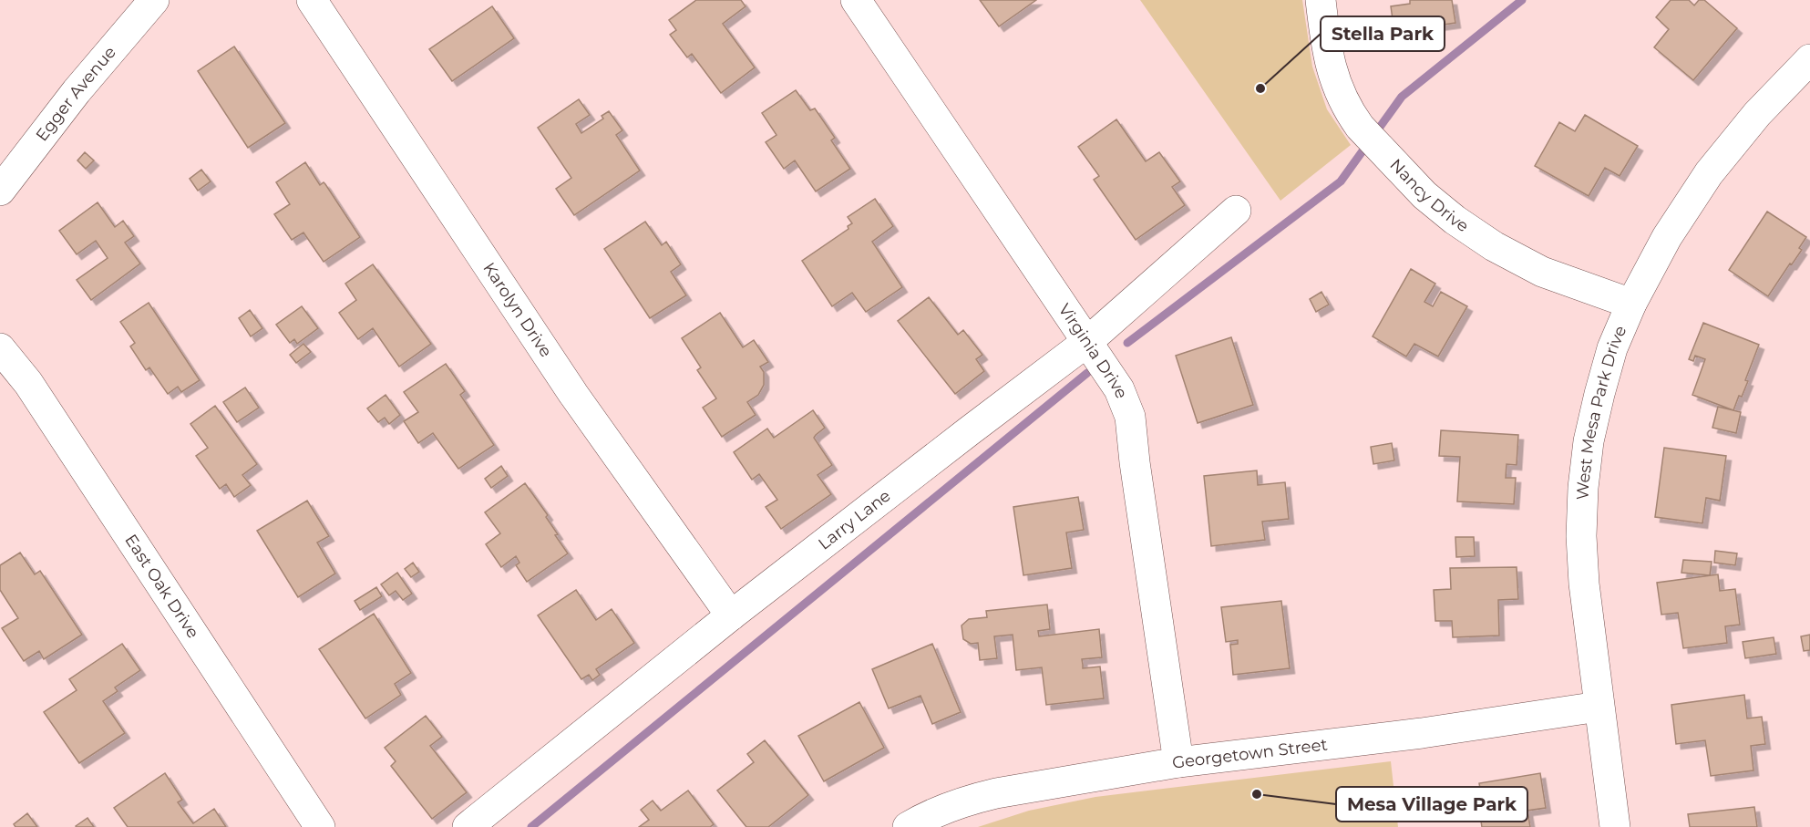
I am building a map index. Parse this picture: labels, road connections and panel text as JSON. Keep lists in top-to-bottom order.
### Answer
{
  "streets": {
    "street": [
      "Egger Avenue",
      "Nancy Drive",
      "Karolyn Drive",
      "Virginia Drive",
      "West Mesa Park Drive",
      "Larry Lane",
      "East Oak Drive",
      "Georgetown Street"
    ]
  },
  "crossings": [
    ["Nancy Drive", "West Mesa Park Drive"],
    ["Karolyn Drive", "Larry Lane"],
    ["Virginia Drive", "Larry Lane"],
    ["Virginia Drive", "Georgetown Street"],
    ["West Mesa Park Drive", "Georgetown Street"]
  ],
  "places": ["Stella Park", "Mesa Village Park"]
}
